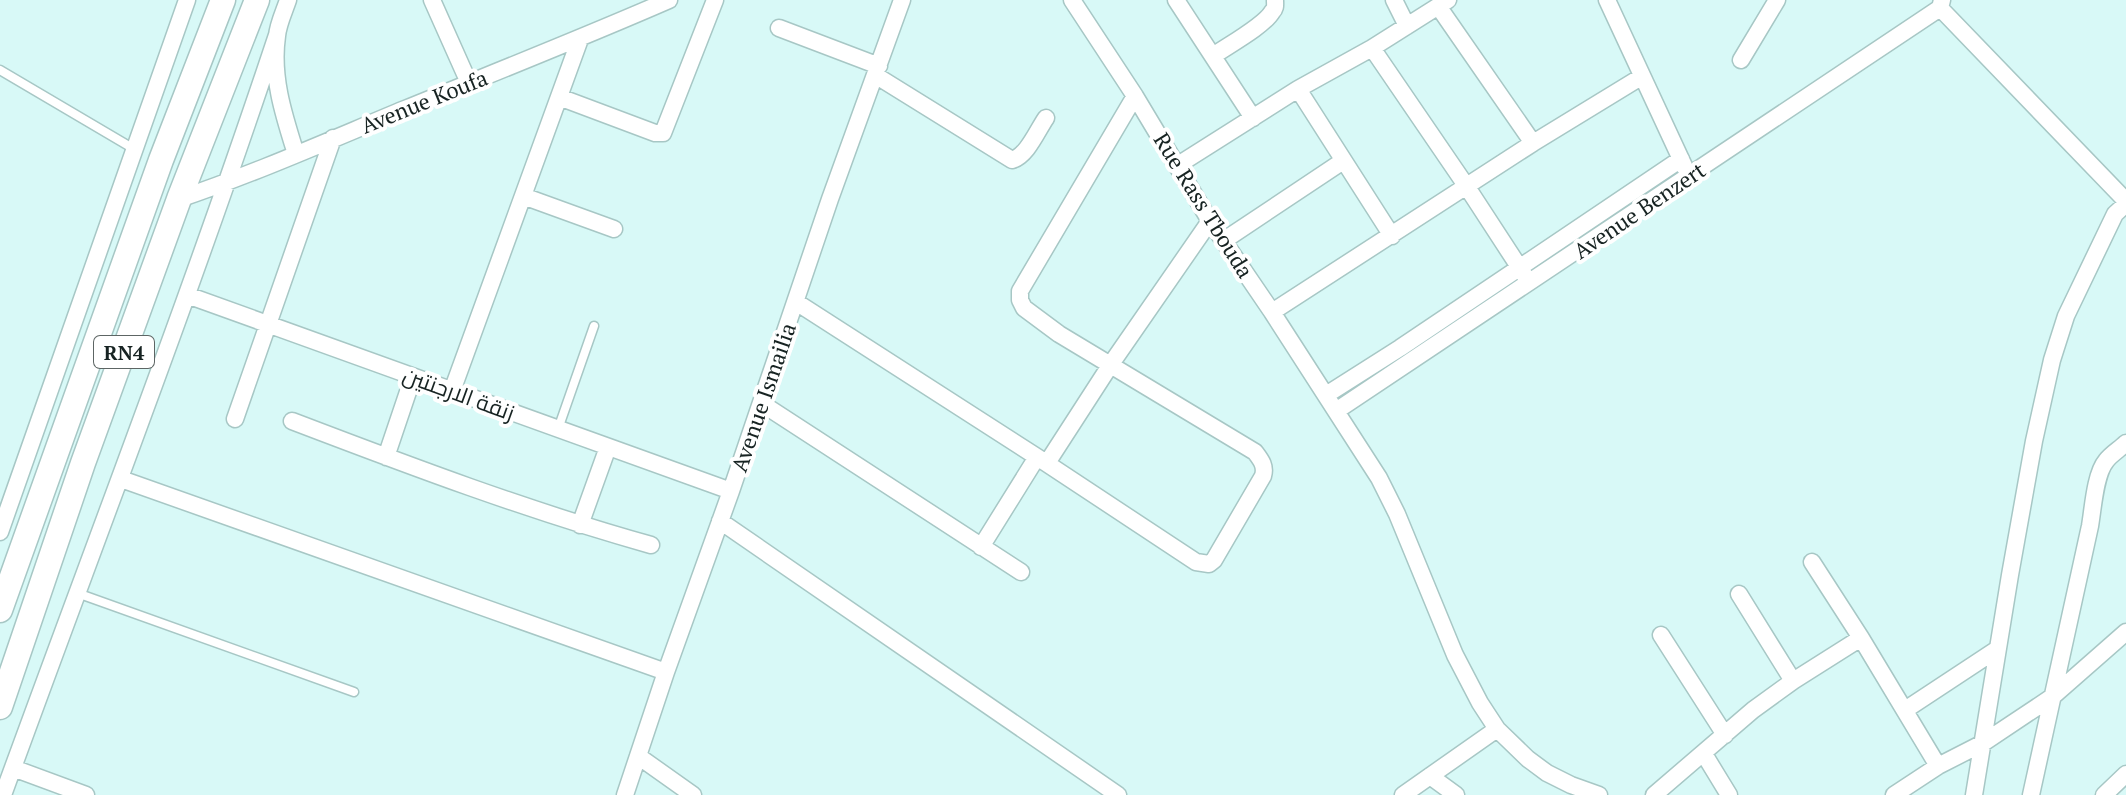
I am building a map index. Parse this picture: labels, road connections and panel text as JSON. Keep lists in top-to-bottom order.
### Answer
{
  "streets": {
    "main road": ["RN4"],
    "street": [
      "Avenue Koufa",
      "Rue Rass Tbouda",
      "Avenue Benzert",
      "زنقة الارجنتين",
      "Avenue Ismailia"
    ]
  },
  "crossings": [
    ["Avenue Koufa", "RN4"],
    ["Rue Rass Tbouda", "Avenue Benzert"],
    ["زنقة الارجنتين", "Avenue Ismailia"]
  ]
}
